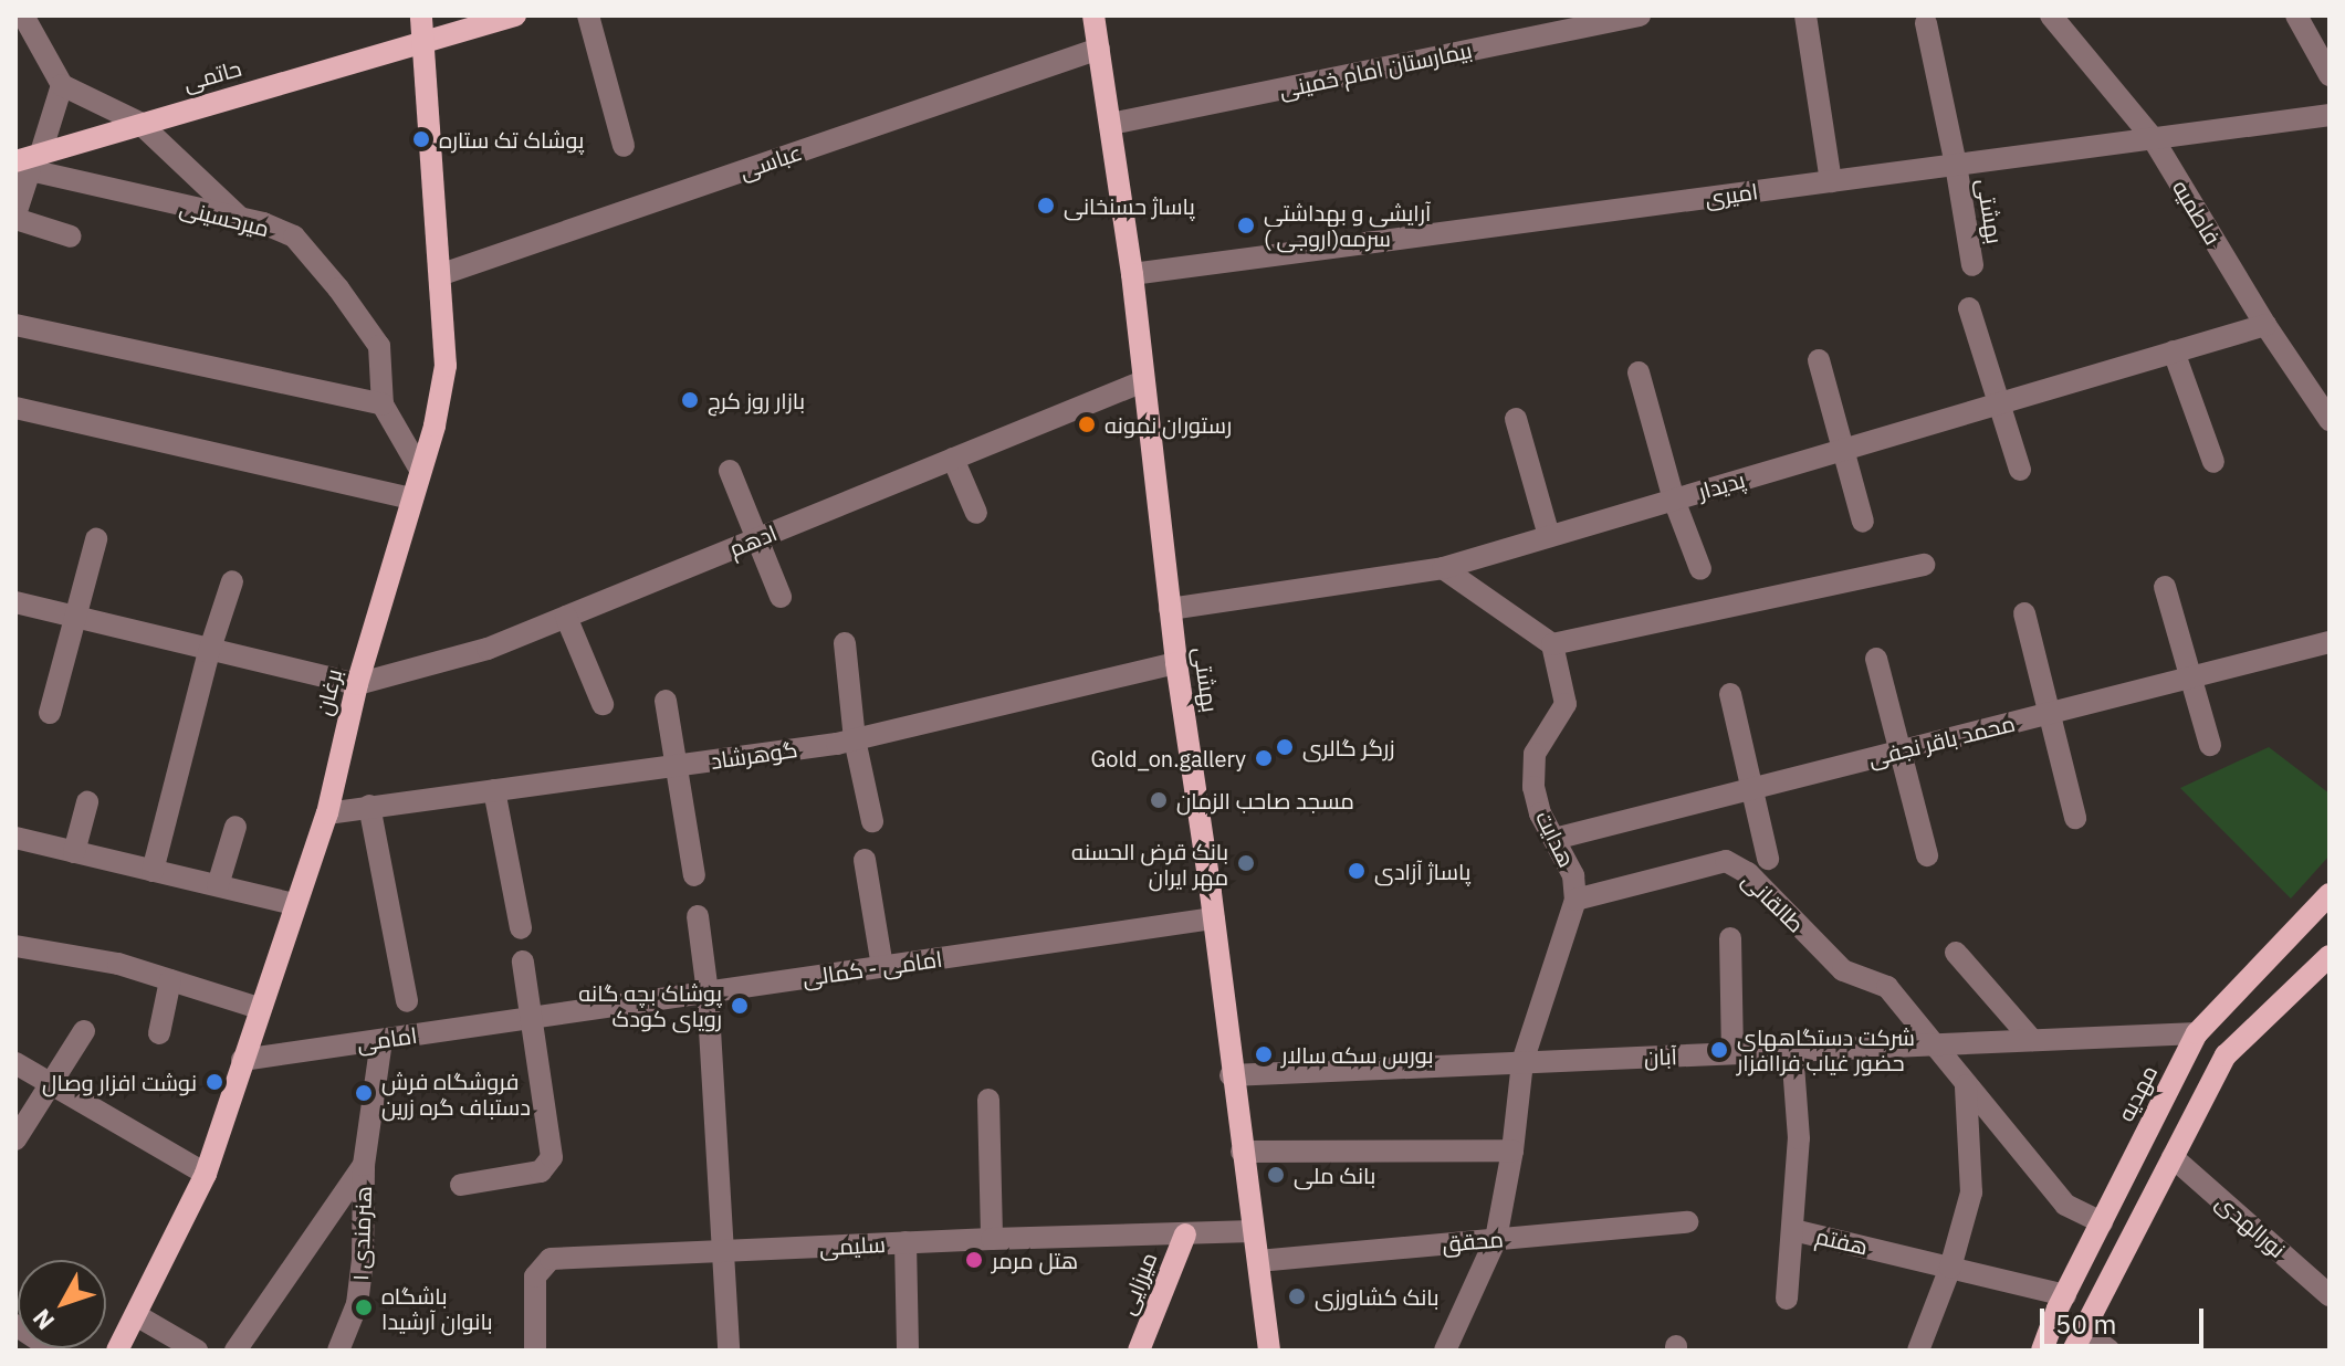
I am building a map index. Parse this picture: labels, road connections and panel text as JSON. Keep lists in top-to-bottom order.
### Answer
{
  "streets": {
    "main road": [
      "حاتمی",
      "بهشتی",
      "برغان",
      "مهدیه",
      "میرزایی"
    ],
    "street": [
      "بیمارستان امام خمینی",
      "عباسی",
      "امیری",
      "فاطمیه",
      "میرحسینی",
      "پدیدار",
      "ادهم",
      "محمد باقر نجفی",
      "گوهرشاد",
      "هدایت",
      "طالقانی",
      "امامی - کمالی",
      "امامی",
      "آبان",
      "نورالهدی",
      "هنرمندی ۱",
      "محقق",
      "هفتم",
      "سلیمی"
    ]
  },
  "crossings": [
    ["بیمارستان امام خمینی", "بهشتی"],
    ["حاتمی", "میرحسینی"],
    ["حاتمی", "برغان"],
    ["عباسی", "بهشتی"],
    ["عباسی", "برغان"],
    ["امیری", "بهشتی"],
    ["امیری", "فاطمیه"],
    ["بهشتی", "پدیدار"],
    ["بهشتی", "ادهم"],
    ["بهشتی", "گوهرشاد"],
    ["بهشتی", "امامی - کمالی"],
    ["بهشتی", "آبان"],
    ["بهشتی", "محقق"],
    ["بهشتی", "سلیمی"],
    ["فاطمیه", "پدیدار"],
    ["ادهم", "برغان"],
    ["برغان", "گوهرشاد"],
    ["برغان", "امامی"],
    ["محمد باقر نجفی", "هدایت"],
    ["هدایت", "طالقانی"],
    ["طالقانی", "آبان"],
    ["امامی - کمالی", "امامی"],
    ["امامی", "هنرمندی ۱"],
    ["آبان", "مهدیه"],
    ["آبان", "هفتم"],
    ["مهدیه", "هفتم"],
    ["سلیمی", "میرزایی"]
  ],
  "places": [
    "پوشاک تک ستاره",
    "پاساژ حسنخانی",
    "آرایشی و بهداشتی سرمه(اروجی )",
    "بازار روز کرج",
    "رستوران نمونه",
    "زرگر گالری",
    "Gold_on.gallery",
    "مسجد صاحب الزمان",
    "بانک قرض الحسنه مهر ایران",
    "پاساژ آزادی",
    "پوشاک بچه گانه رویای کودک",
    "شرکت دستگاههای حضور غیاب فراافزار",
    "بورس سکه سالار",
    "نوشت افزار وصال",
    "فروشگاه فرش دستباف گره زرین",
    "بانک ملی",
    "هتل مرمر",
    "بانک کشاورزی",
    "باشگاه بانوان آرشیدا"
  ],
  "scale_bar": "50 m",
  "north": "bottom left"
}
